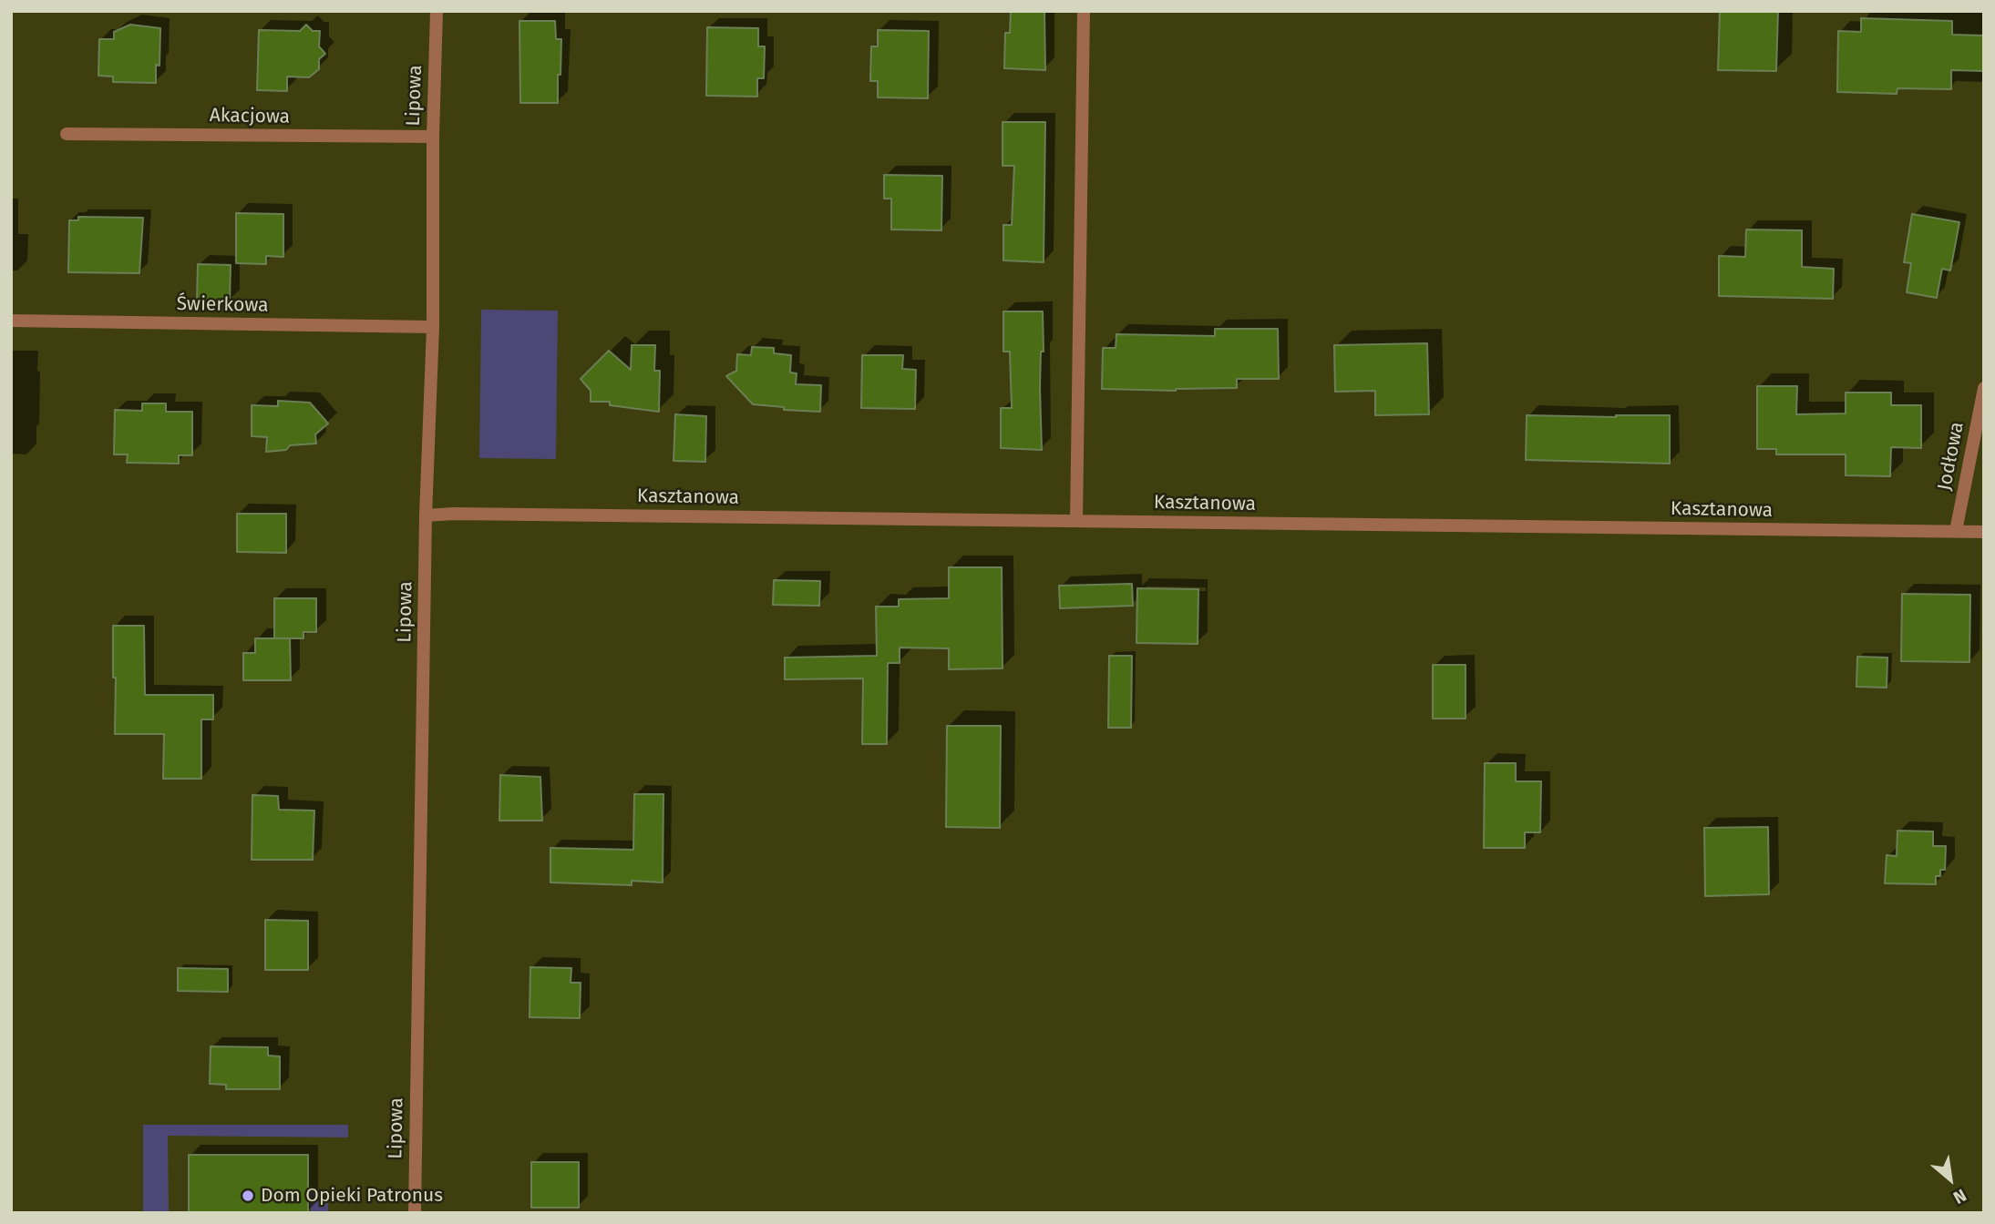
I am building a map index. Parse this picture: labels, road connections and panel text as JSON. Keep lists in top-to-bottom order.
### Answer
{
  "streets": {
    "street": [
      "Lipowa",
      "Akacjowa",
      "Świerkowa",
      "Jodłowa",
      "Kasztanowa"
    ]
  },
  "crossings": [
    ["Lipowa", "Akacjowa"],
    ["Lipowa", "Świerkowa"],
    ["Lipowa", "Kasztanowa"],
    ["Jodłowa", "Kasztanowa"]
  ],
  "places": ["Dom Opieki Patronus"],
  "north": "bottom right"
}
